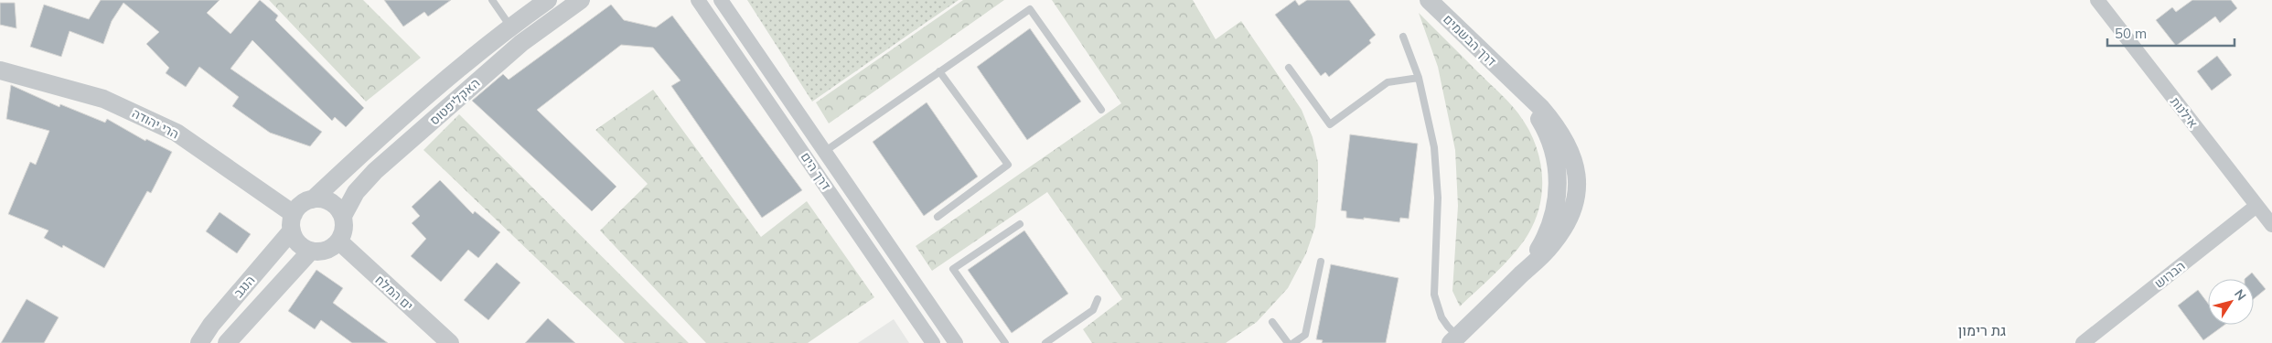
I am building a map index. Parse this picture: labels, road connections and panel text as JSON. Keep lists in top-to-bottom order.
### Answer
{
  "streets": {
    "street": [
      "דרך הבשמים",
      "האקליפטוס",
      "אילנות",
      "הרי יהודה",
      "דרך הים",
      "הברוש",
      "הנגב",
      "ים המלח"
    ]
  },
  "crossings": [
    ["האקליפטוס", "הרי יהודה"],
    ["האקליפטוס", "הנגב"],
    ["האקליפטוס", "ים המלח"],
    ["אילנות", "הברוש"],
    ["הרי יהודה", "הנגב"],
    ["הרי יהודה", "ים המלח"],
    ["הנגב", "ים המלח"]
  ],
  "districts": ["גת רימון"],
  "scale_bar": "50 m",
  "north": "top right"
}
